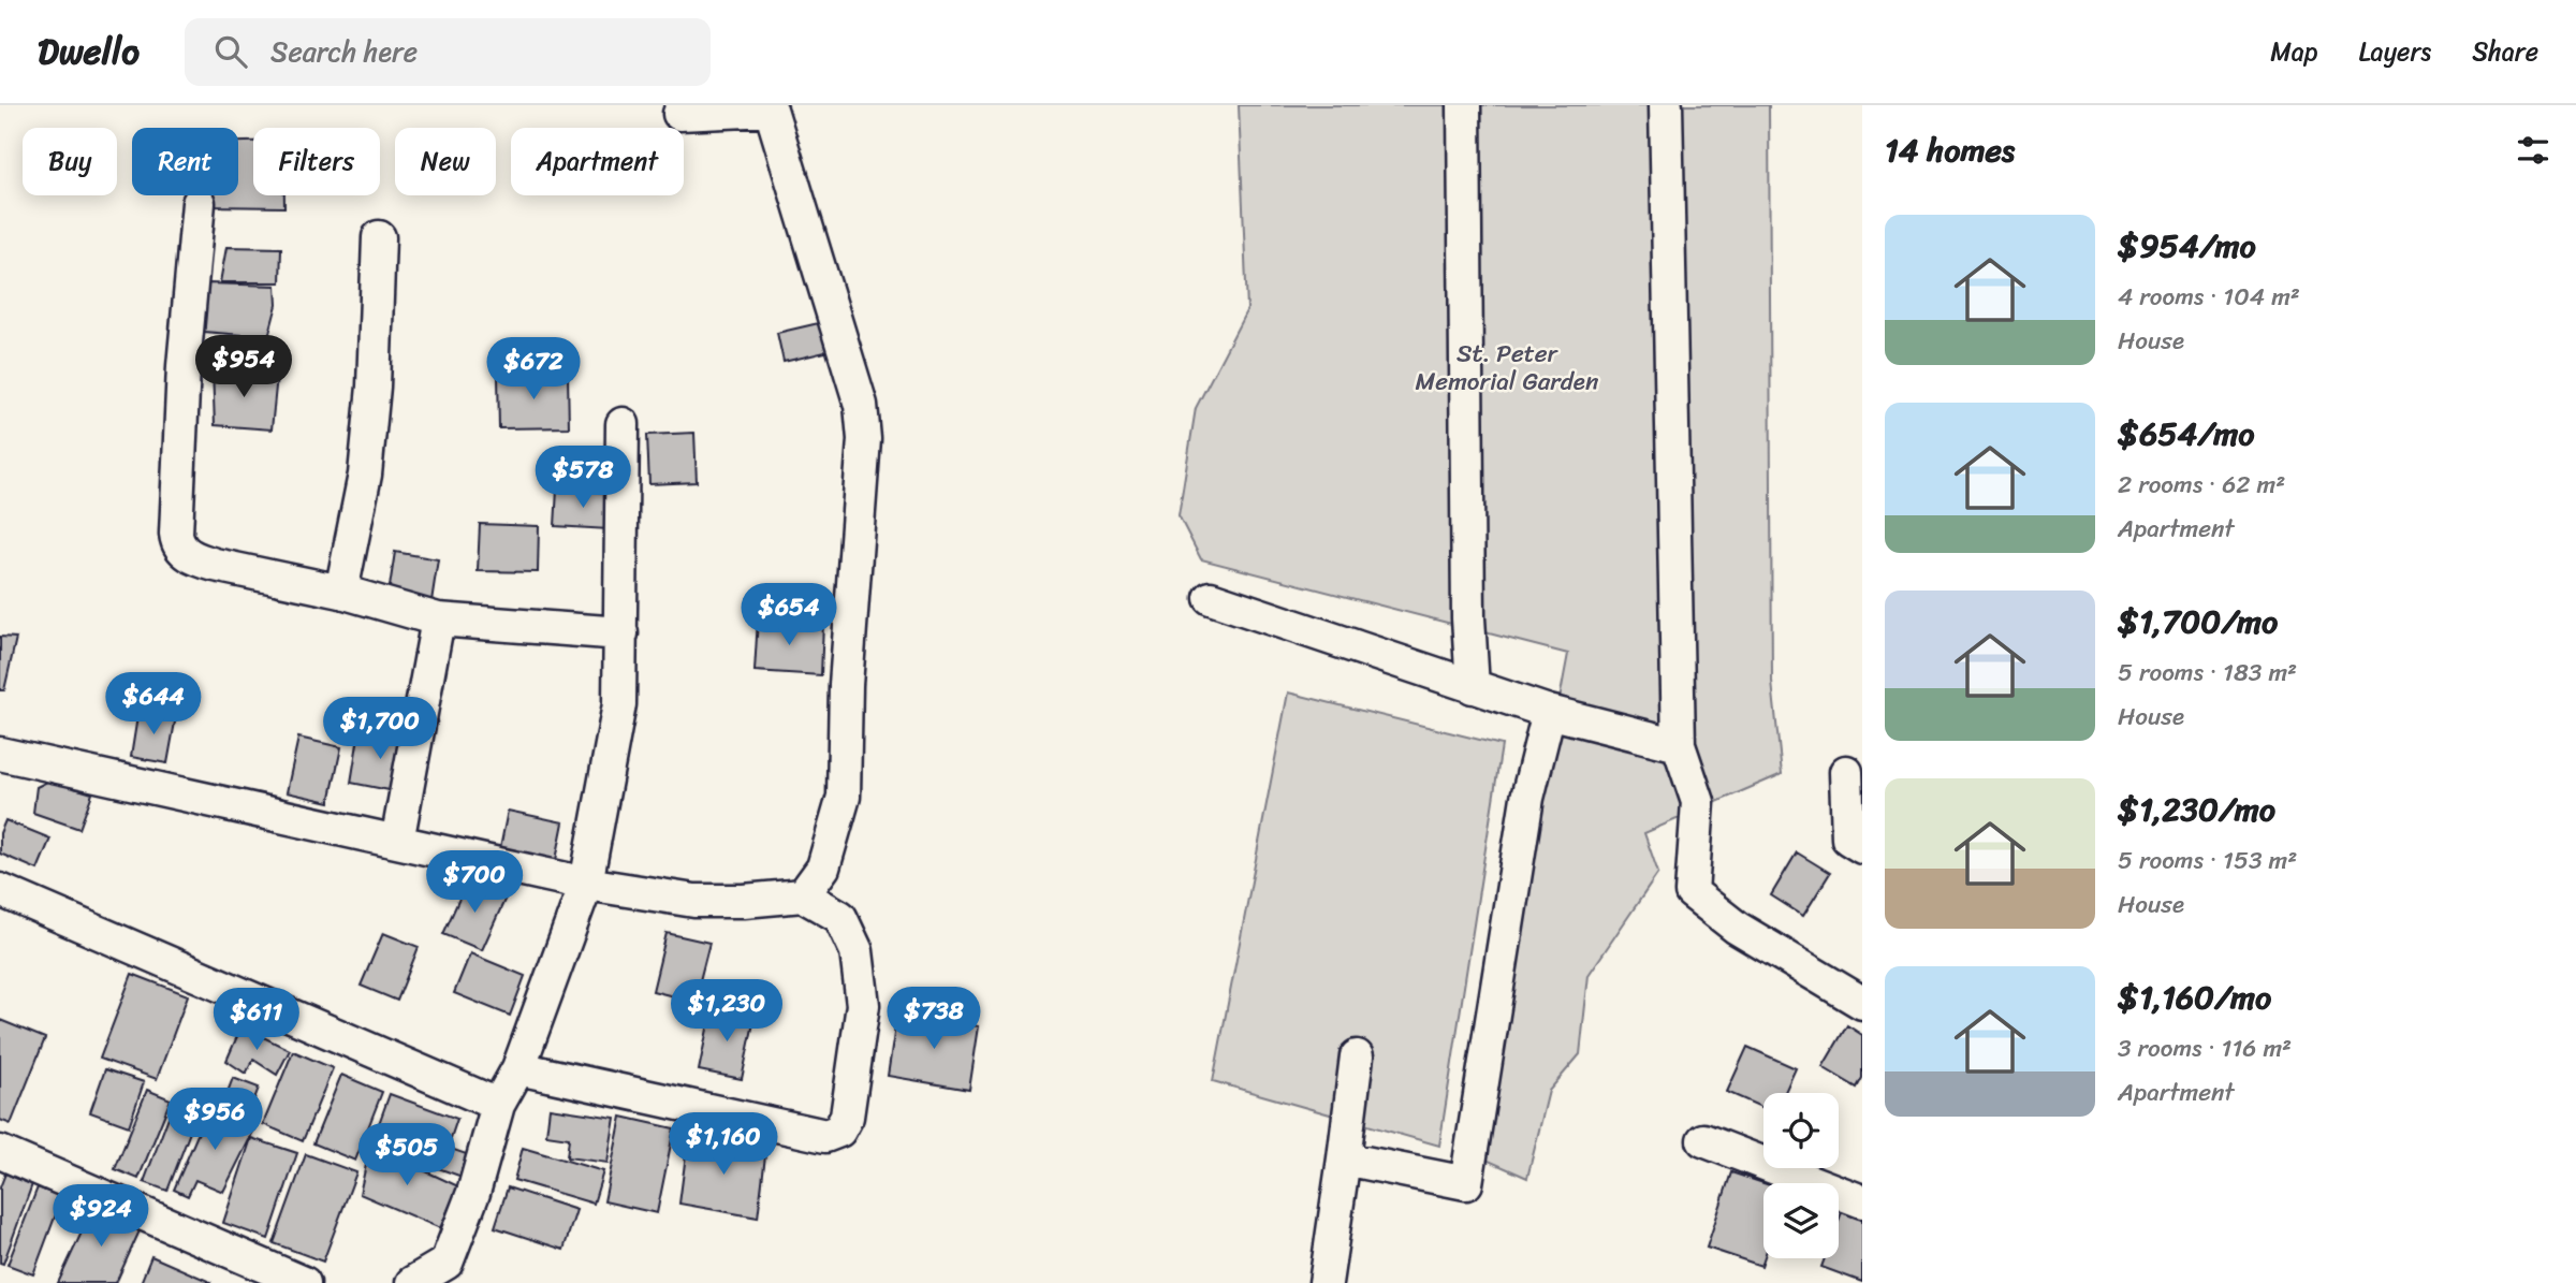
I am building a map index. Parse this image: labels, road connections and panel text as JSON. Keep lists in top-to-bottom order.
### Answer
{
  "parks": ["St. Peter Memorial Garden"],
  "page": {
    "header": "Dwello",
    "search": "Search here",
    "nav": ["Map", "Layers", "Share"],
    "heading": "14 homes",
    "chip": [
      "Buy",
      "Rent",
      "Filters",
      "New",
      "Apartment"
    ],
    "list": [
      {
        "name": "$954/mo",
        "note": "4 rooms · 104 m² · House"
      },
      {
        "name": "$654/mo",
        "note": "2 rooms · 62 m² · Apartment"
      },
      {
        "name": "$1,700/mo",
        "note": "5 rooms · 183 m² · House"
      },
      {
        "name": "$1,230/mo",
        "note": "5 rooms · 153 m² · House"
      },
      {
        "name": "$1,160/mo",
        "note": "3 rooms · 116 m² · Apartment"
      }
    ],
    "price": [
      "$954",
      "$672",
      "$578",
      "$654",
      "$644",
      "$1,700",
      "$700",
      "$1,230",
      "$738",
      "$611",
      "$956",
      "$1,160",
      "$505",
      "$924"
    ]
  }
}
